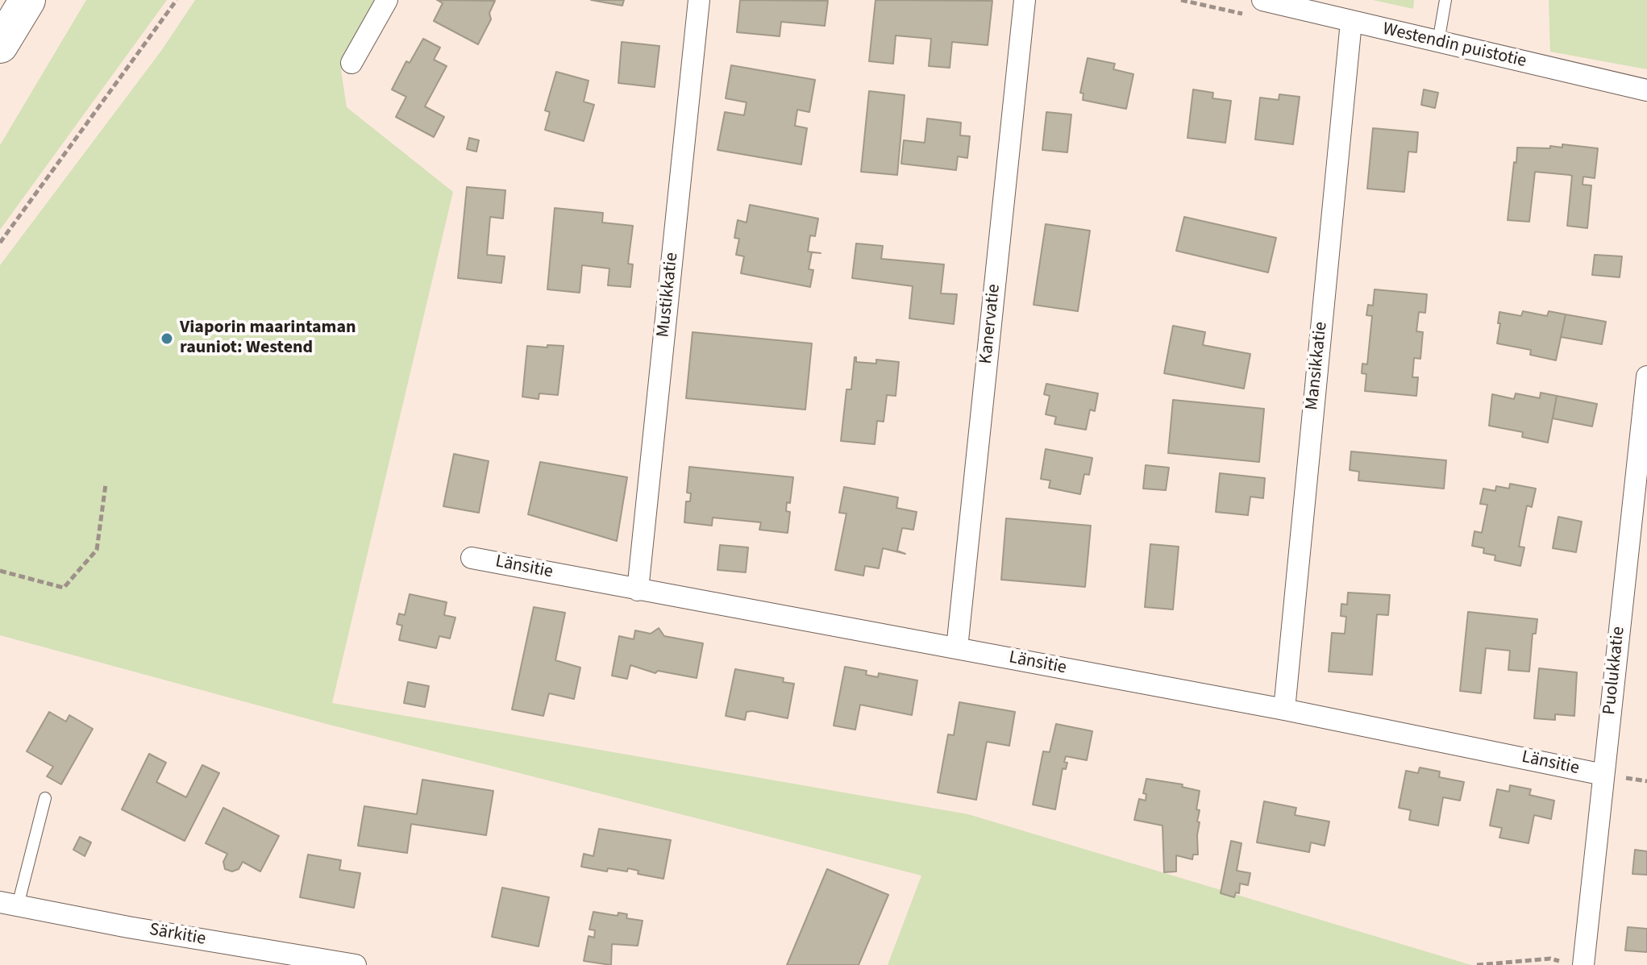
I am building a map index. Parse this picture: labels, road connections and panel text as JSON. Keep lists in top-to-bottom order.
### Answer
{
  "streets": {
    "street": [
      "Westendin puistotie",
      "Mustikkatie",
      "Kanervatie",
      "Mansikkatie",
      "Länsitie",
      "Puolukkatie",
      "Särkitie"
    ]
  },
  "crossings": [
    ["Westendin puistotie", "Mansikkatie"],
    ["Mustikkatie", "Länsitie"],
    ["Kanervatie", "Länsitie"],
    ["Mansikkatie", "Länsitie"],
    ["Länsitie", "Puolukkatie"]
  ],
  "places": ["Viaporin maarintaman rauniot: Westend"]
}
